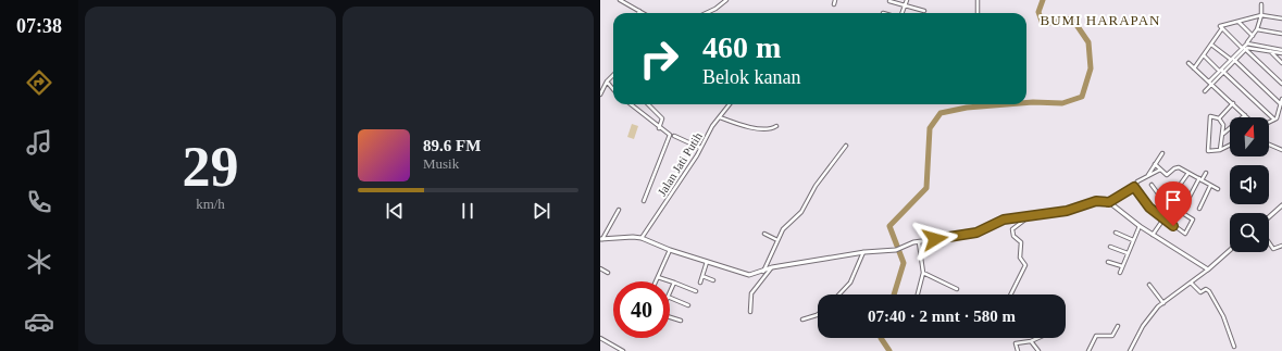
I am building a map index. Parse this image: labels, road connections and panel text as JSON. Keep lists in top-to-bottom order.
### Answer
{
  "streets": {
    "street": ["Jalan Jati Putih"]
  },
  "districts": ["BUMI HARAPAN"],
  "north": "top",
  "page": {
    "tabs": "07:38",
    "tile": ["29", "km/h"],
    "turn": ["460 m", "Belok kanan"],
    "song": ["89.6 FM", "Musik"],
    "limit": "40",
    "trip": "07:40 · 2 mnt · 580 m"
  }
}
